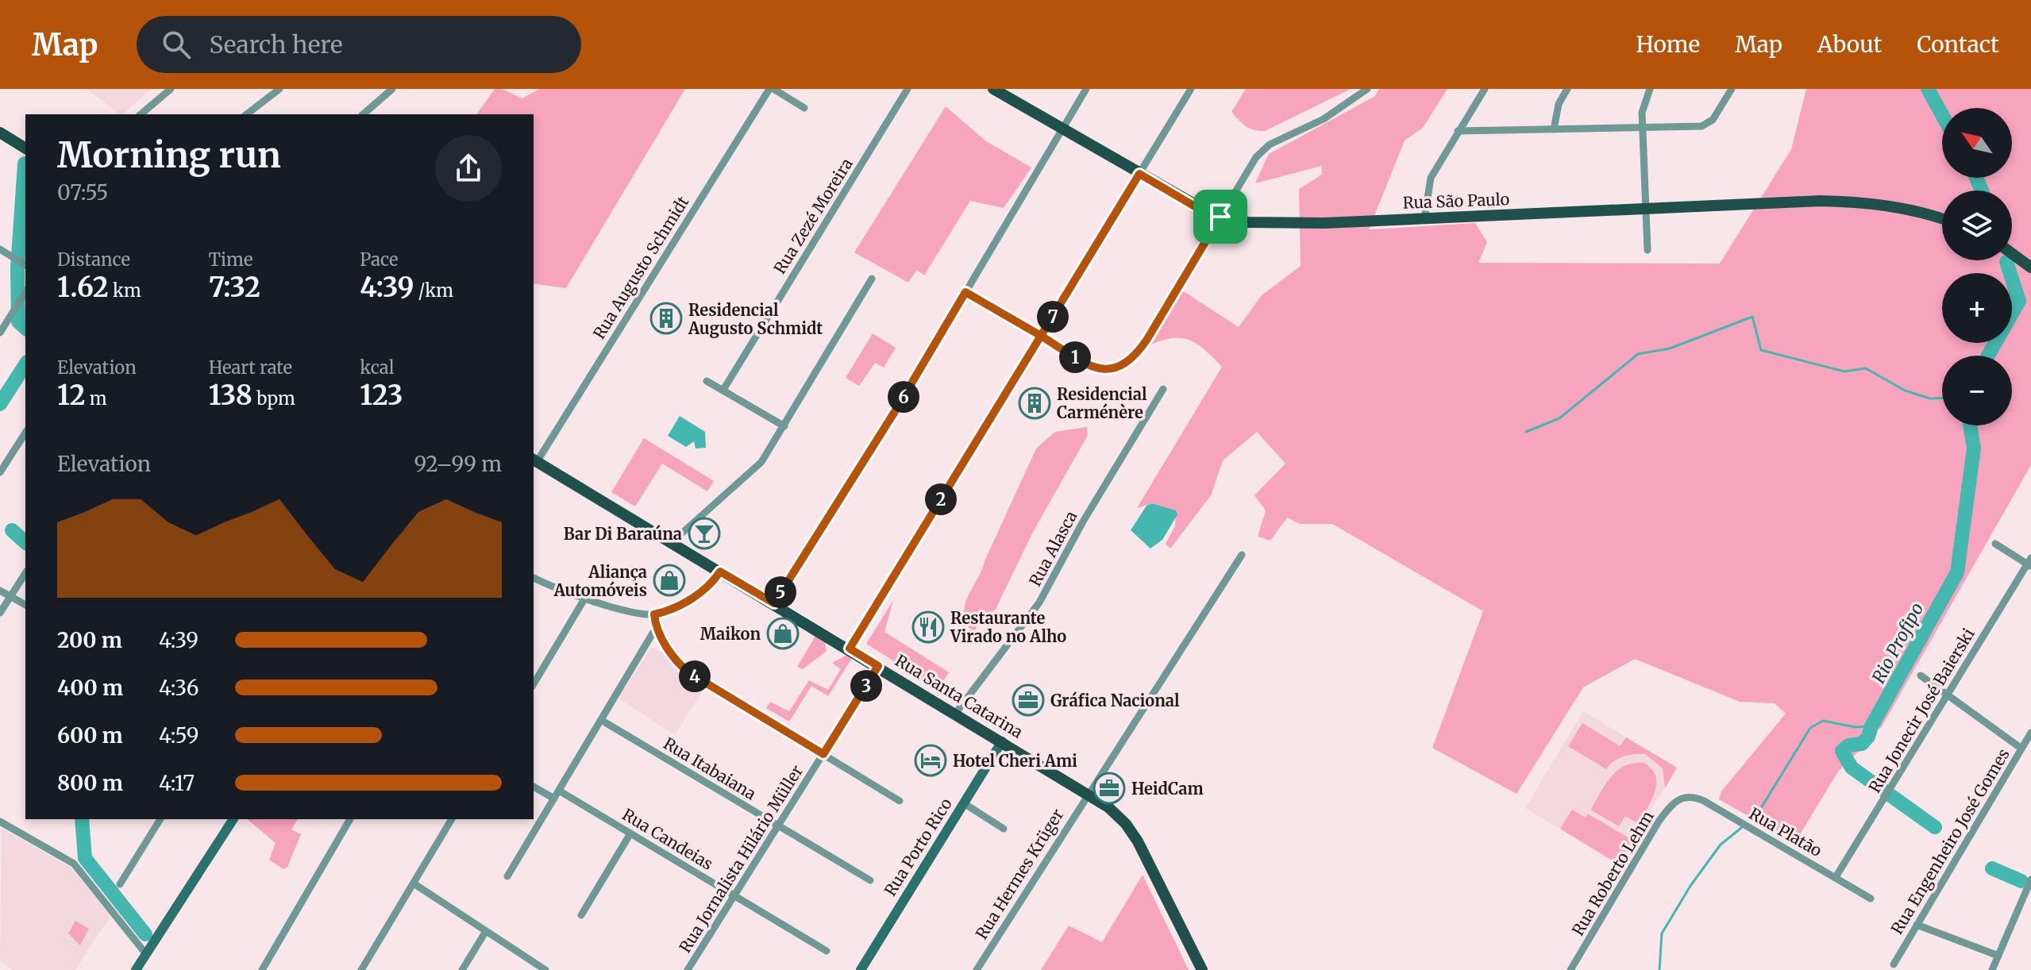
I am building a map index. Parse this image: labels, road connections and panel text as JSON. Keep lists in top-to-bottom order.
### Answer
{
  "streets": {
    "main road": ["Rua São Paulo", "Rua Santa Catarina", "Rua Porto Rico"],
    "street": [
      "Rua Zezé Moreira",
      "Rua Augusto Schmidt",
      "Rua Alasca",
      "Rua Jonecir José Baierski",
      "Rua Itabaiana",
      "Rua Platão",
      "Rua Candeias",
      "Rua Engenheiro José Gomes",
      "Rua Jornalista Hilário Müller",
      "Rua Roberto Lehm",
      "Rua Hermes Krüger"
    ]
  },
  "crossings": [
    ["Rua Augusto Schmidt", "Rua Santa Catarina"],
    ["Rua Alasca", "Rua Santa Catarina"],
    ["Rua Santa Catarina", "Rua Porto Rico"],
    ["Rua Santa Catarina", "Rua Jornalista Hilário Müller"],
    ["Rua Santa Catarina", "Rua Hermes Krüger"],
    ["Rua Jonecir José Baierski", "Rua Platão"],
    ["Rua Itabaiana", "Rua Jornalista Hilário Müller"],
    ["Rua Platão", "Rua Roberto Lehm"],
    ["Rua Candeias", "Rua Jornalista Hilário Müller"]
  ],
  "water": ["Rio Profipo"],
  "places": {
    "building": ["Residencial Augusto Schmidt", "Residencial Carménère"],
    "bar": ["Bar Di Baraúna"],
    "shop": ["Aliança Automóveis", "Maikon"],
    "restaurant": ["Restaurante Virado no Alho"],
    "office": ["Gráfica Nacional", "HeidCam"],
    "hotel": ["Hotel Cheri Ami"]
  },
  "north": "top left",
  "page": {
    "header": "Map",
    "search": "Search here",
    "nav": [
      "Home",
      "Map",
      "About",
      "Contact"
    ],
    "map_buttons": ["+", "−"],
    "heading": ["Morning run", "07:55"],
    "stats": [
      ["Distance", "1.62 km"],
      ["Time", "7:32"],
      ["Pace", "4:39 /km"],
      ["Elevation", "12 m"],
      ["Heart rate", "138 bpm"],
      ["kcal", "123"]
    ],
    "pins": [
      "7",
      "1",
      "6",
      "2",
      "5",
      "4",
      "3"
    ],
    "chart": ["Elevation", "92–99 m"],
    "list": [
      {
        "name": "200 m",
        "note": "4:39"
      },
      {
        "name": "400 m",
        "note": "4:36"
      },
      {
        "name": "600 m",
        "note": "4:59"
      },
      {
        "name": "800 m",
        "note": "4:17"
      }
    ]
  }
}
